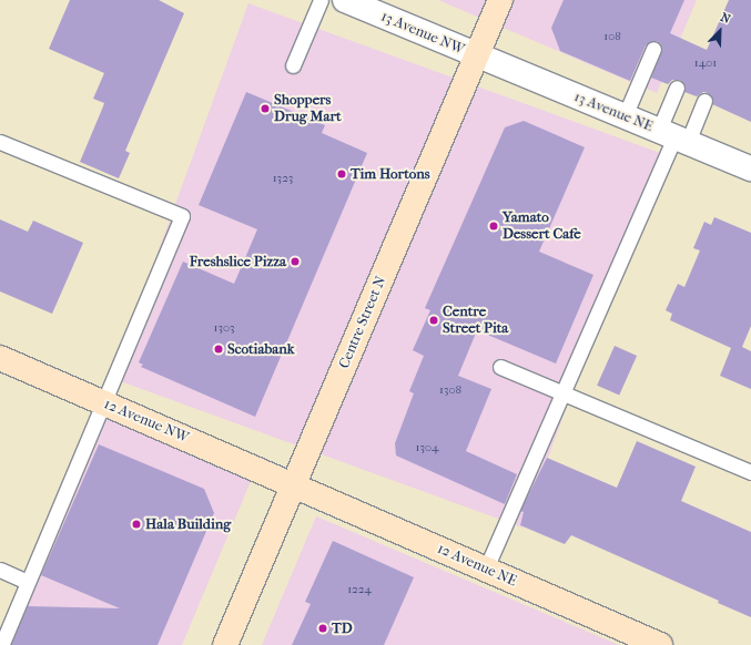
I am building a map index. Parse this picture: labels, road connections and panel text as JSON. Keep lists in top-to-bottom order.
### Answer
{
  "streets": {
    "street": [
      "13 Avenue NW",
      "13 Avenue NE",
      "Centre Street N",
      "12 Avenue NW",
      "12 Avenue NE"
    ]
  },
  "crossings": [
    ["13 Avenue NW", "13 Avenue NE"],
    ["13 Avenue NW", "Centre Street N"],
    ["13 Avenue NE", "Centre Street N"],
    ["Centre Street N", "12 Avenue NW"],
    ["Centre Street N", "12 Avenue NE"],
    ["12 Avenue NW", "12 Avenue NE"]
  ],
  "places": [
    "Shoppers Drug Mart",
    "Tim Hortons",
    "Yamato Dessert Cafe",
    "Freshslice Pizza",
    "Centre Street Pita",
    "Scotiabank",
    "Hala Building",
    "TD"
  ],
  "house_numbers": [
    "108",
    "1401",
    "1323",
    "1303",
    "1308",
    "1304",
    "1224"
  ],
  "north": "top right"
}
